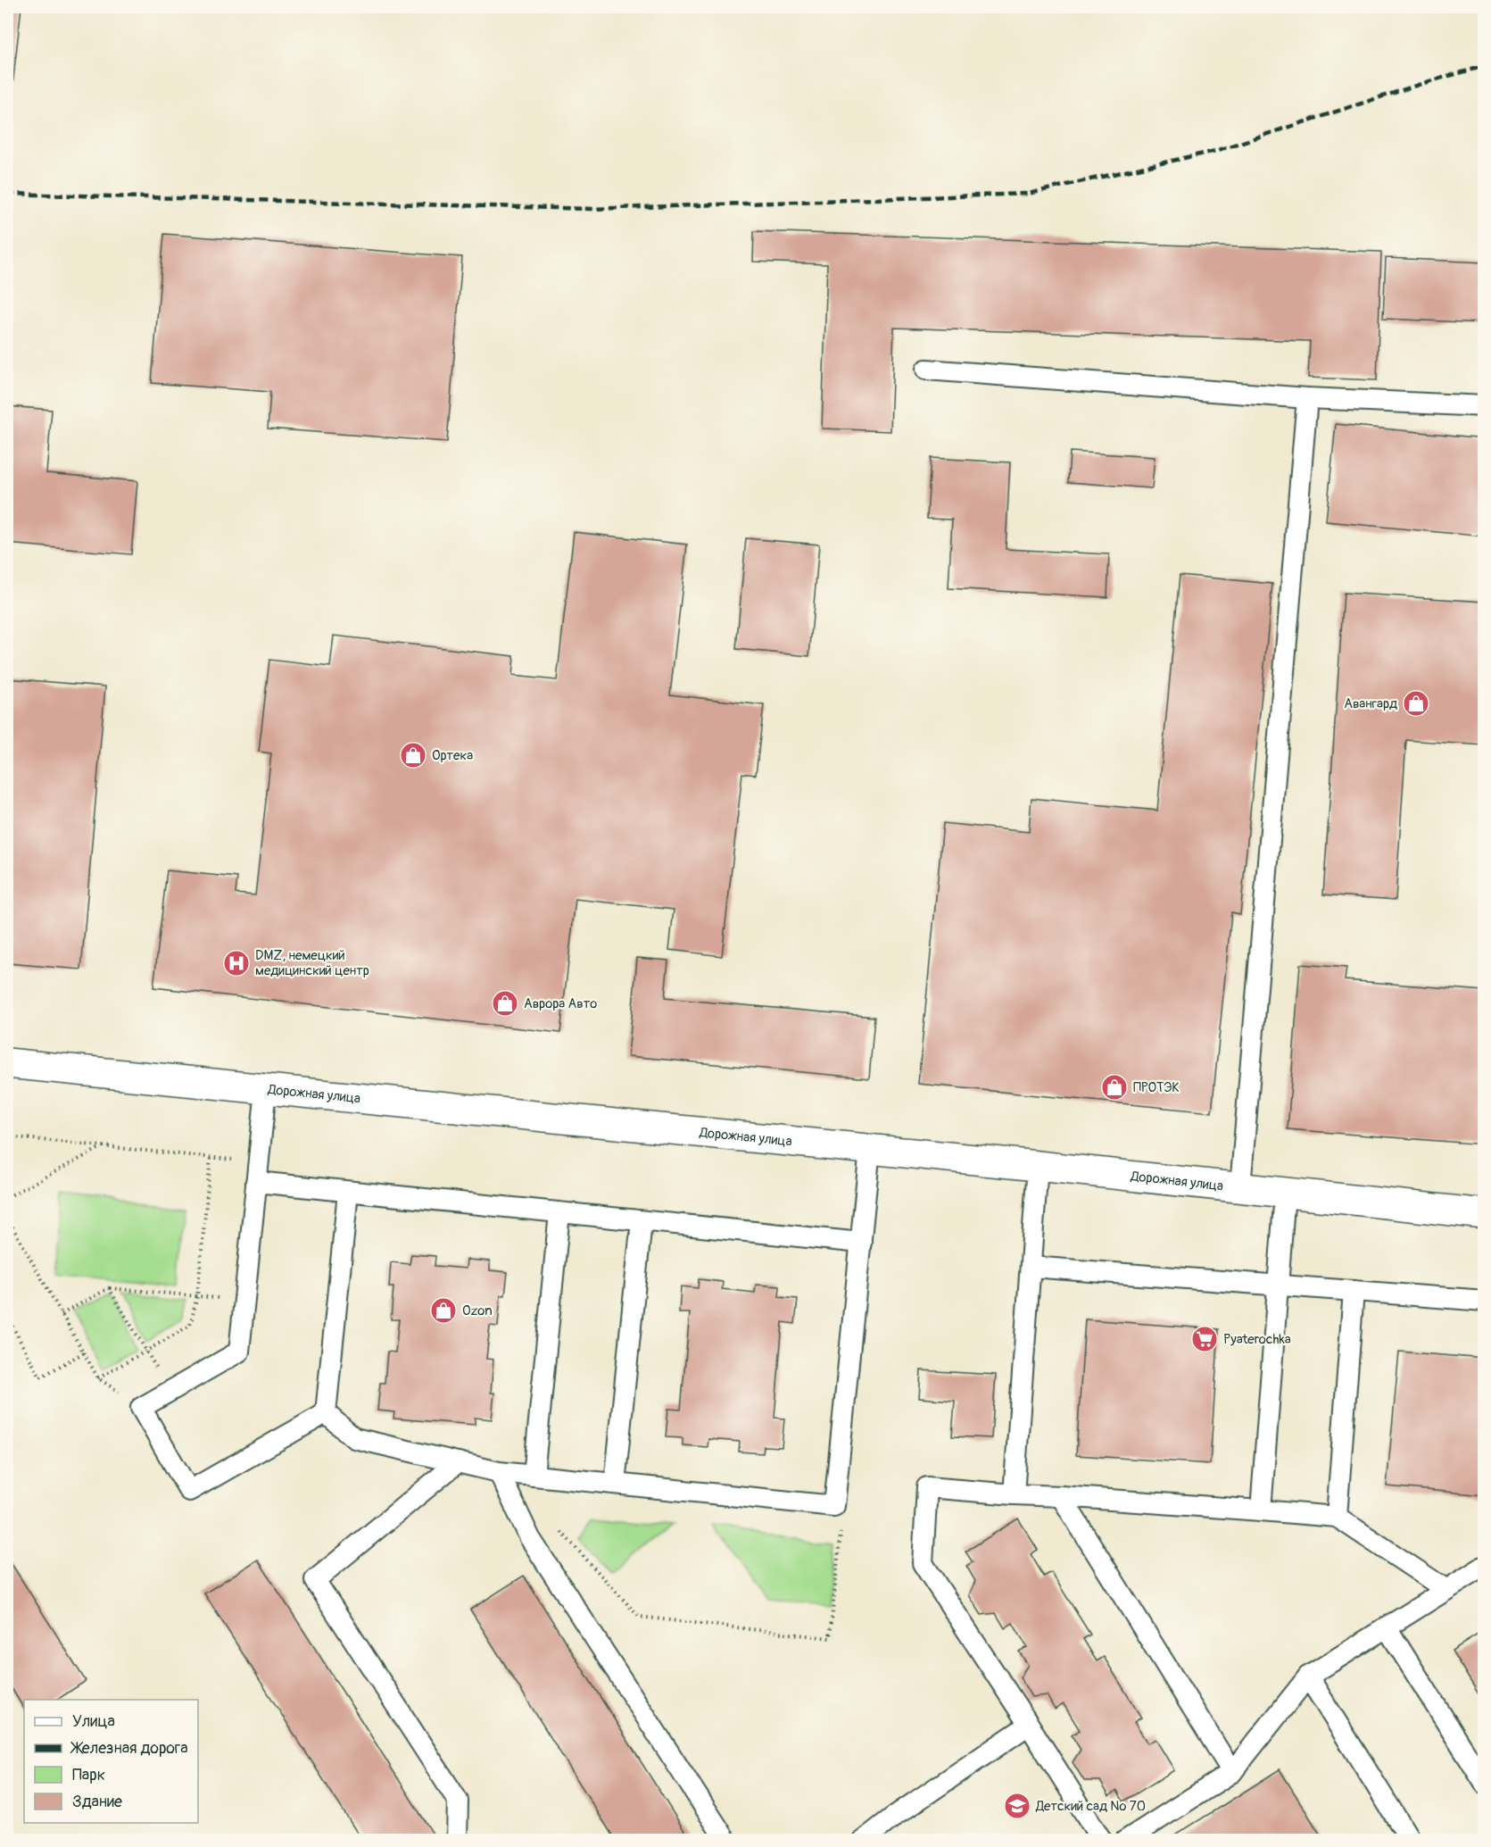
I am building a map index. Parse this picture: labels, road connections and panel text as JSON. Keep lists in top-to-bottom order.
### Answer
{
  "streets": {
    "street": ["Дорожная улица"]
  },
  "places": {
    "shop": [
      "Авангард",
      "Ортека",
      "Аврора Авто",
      "ПРОТЭК",
      "Ozon"
    ],
    "hospital": ["DMZ, немецкий медицинский центр"],
    "supermarket": ["Pyaterochka"],
    "school or university": ["Детский сад № 70"]
  },
  "legend": [
    "Улица",
    "Железная дорога",
    "Парк",
    "Здание"
  ]
}
